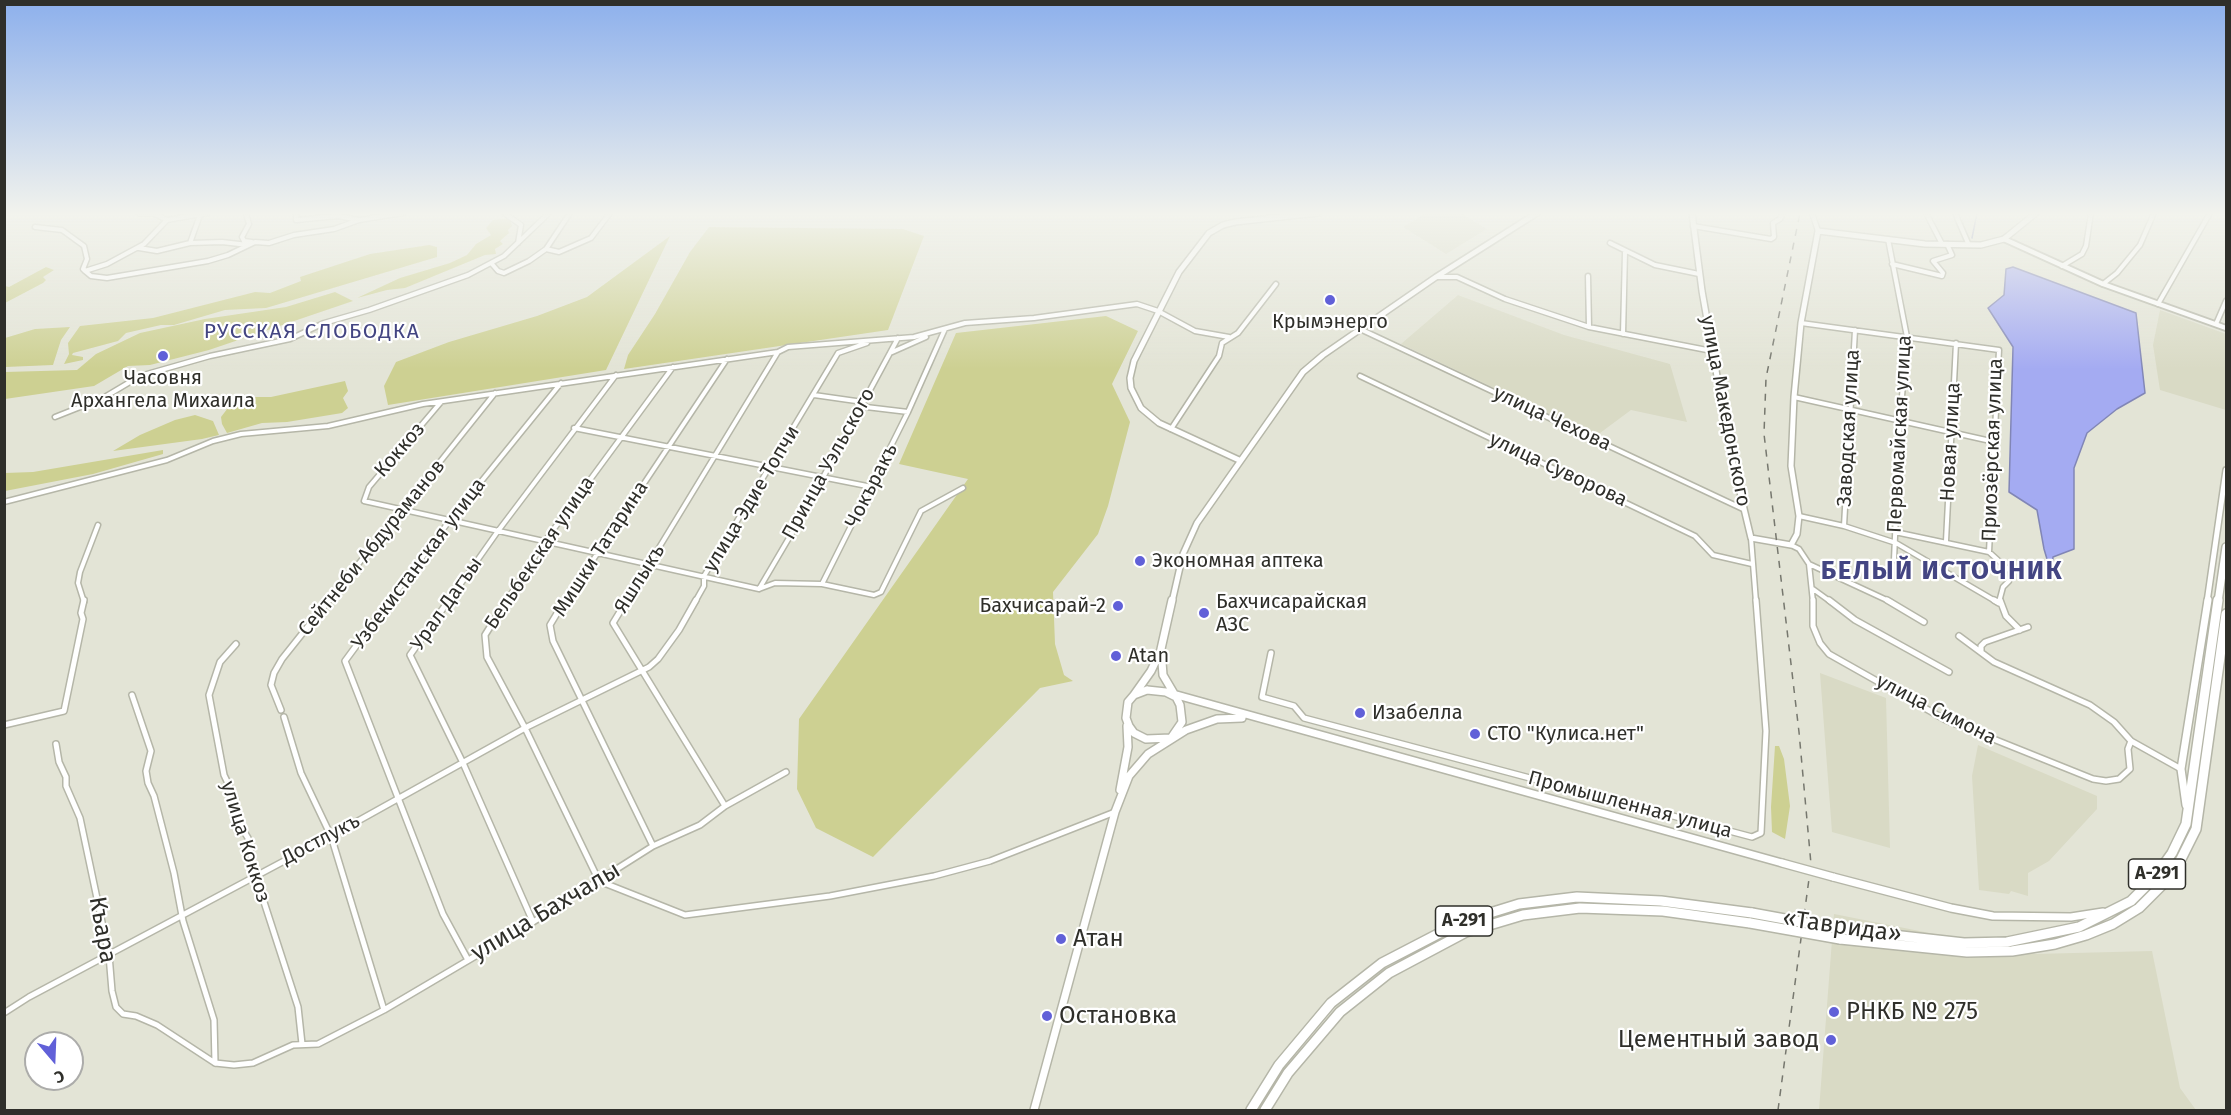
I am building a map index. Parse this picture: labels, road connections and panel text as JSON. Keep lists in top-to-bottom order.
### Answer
{
  "streets": {
    "highway": ["А-291", "«Таврида»"],
    "main road": ["улица Македонского"],
    "street": [
      "улица Чехова",
      "Заводская улица",
      "Первомайская улица",
      "Новая улица",
      "Коккоз",
      "Приозёрская улица",
      "Принца Уэльского",
      "улица Суворова",
      "Чокъракъ",
      "улица Эдие Топчи",
      "Сейтнеби Абдураманов",
      "Мишки Татарина",
      "Бельбекская улица",
      "Узбекистанская улица",
      "Яшлыкъ",
      "Урал Дагъы",
      "улица Симона",
      "Промышленная улица",
      "Достлукъ",
      "улица Коккоз",
      "улица Бахчалы",
      "Къара"
    ]
  },
  "crossings": [
    ["улица Македонского", "улица Чехова"],
    ["улица Македонского", "Промышленная улица"],
    ["Первомайская улица", "Приозёрская улица"],
    ["Новая улица", "Приозёрская улица"],
    ["Коккоз", "Сейтнеби Абдураманов"],
    ["улица Суворова", "Промышленная улица"],
    ["улица Эдие Топчи", "Яшлыкъ"],
    ["улица Эдие Топчи", "Достлукъ"],
    ["Мишки Татарина", "Достлукъ"],
    ["Мишки Татарина", "улица Бахчалы"],
    ["Бельбекская улица", "Достлукъ"],
    ["Бельбекская улица", "улица Бахчалы"],
    ["Узбекистанская улица", "Достлукъ"],
    ["Узбекистанская улица", "улица Бахчалы"],
    ["Яшлыкъ", "Достлукъ"],
    ["Яшлыкъ", "улица Бахчалы"],
    ["Урал Дагъы", "Достлукъ"],
    ["Урал Дагъы", "улица Бахчалы"],
    ["Достлукъ", "улица Коккоз"],
    ["Достлукъ", "Къара"],
    ["улица Коккоз", "улица Бахчалы"],
    ["улица Бахчалы", "Къара"]
  ],
  "districts": ["РУССКАЯ СЛОБОДКА", "БЕЛЫЙ ИСТОЧНИК"],
  "places": [
    "Крымэнерго",
    "Часовня Архангела Михаила",
    "Экономная аптека",
    "Бахчисарай-2",
    "Бахчисарайская АЗС",
    "Atan",
    "Изабелла",
    "СТО \"Кулиса.нет\"",
    "Атан",
    "РНКБ № 275",
    "Остановка",
    "Цементный завод"
  ],
  "north": "bottom"
}
